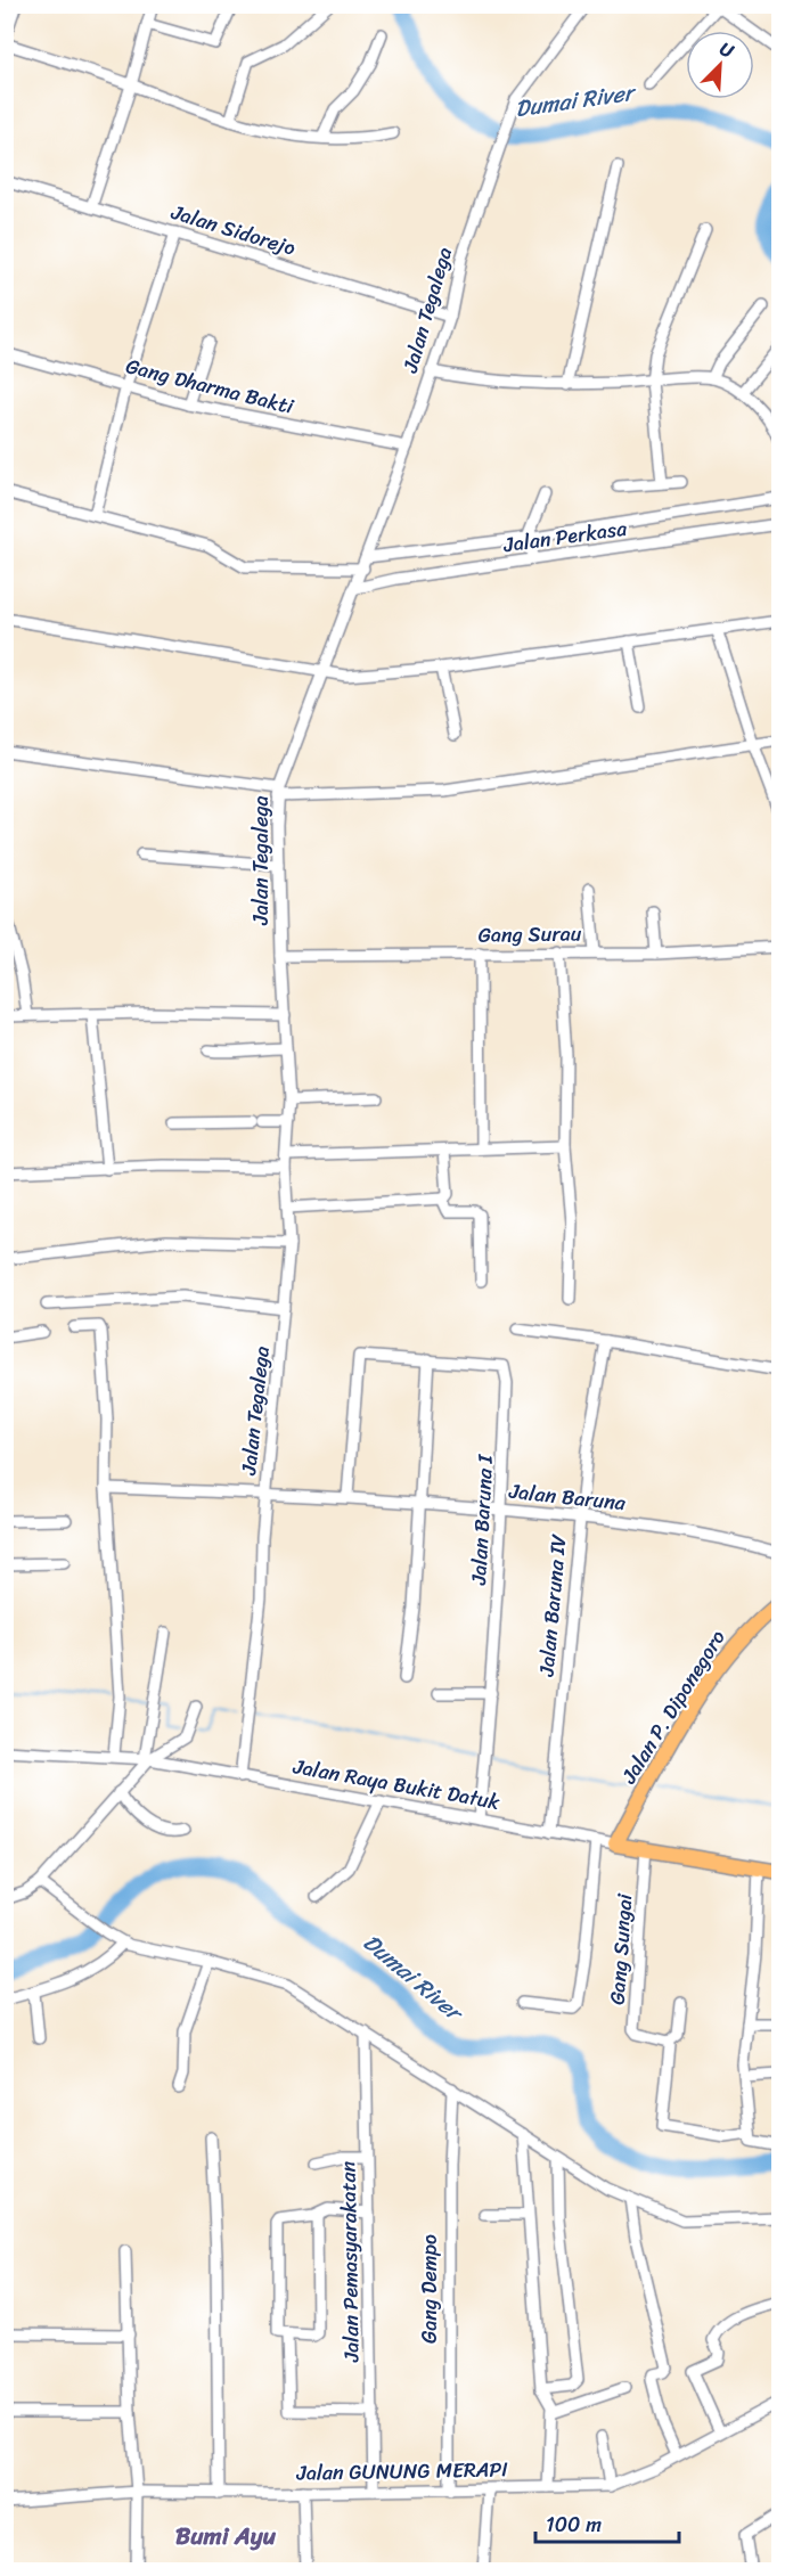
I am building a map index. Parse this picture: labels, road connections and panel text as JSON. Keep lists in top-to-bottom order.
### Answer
{
  "streets": {
    "main road": ["Jalan P. Diponegoro", "Jalan Raya Bukit Datuk"],
    "street": [
      "Jalan Sidorejo",
      "Jalan Tegalega",
      "Gang Dharma Bakti",
      "Jalan Perkasa",
      "Gang Surau",
      "Jalan Baruna",
      "Jalan Baruna I",
      "Jalan Baruna IV",
      "Gang Sungai",
      "Jalan Pemasyarakatan",
      "Gang Dempo",
      "Jalan GUNUNG MERAPI"
    ]
  },
  "crossings": [
    ["Jalan Sidorejo", "Jalan Tegalega"],
    ["Jalan Tegalega", "Gang Dharma Bakti"],
    ["Jalan Tegalega", "Jalan Perkasa"],
    ["Jalan Tegalega", "Gang Surau"],
    ["Jalan Tegalega", "Jalan Baruna"],
    ["Jalan Tegalega", "Jalan Raya Bukit Datuk"],
    ["Jalan Baruna", "Jalan Baruna I"],
    ["Jalan Baruna", "Jalan Baruna IV"],
    ["Jalan Baruna I", "Jalan Raya Bukit Datuk"],
    ["Jalan Baruna IV", "Jalan Raya Bukit Datuk"],
    ["Jalan P. Diponegoro", "Jalan Raya Bukit Datuk"],
    ["Jalan Raya Bukit Datuk", "Gang Sungai"],
    ["Jalan Pemasyarakatan", "Jalan GUNUNG MERAPI"],
    ["Gang Dempo", "Jalan GUNUNG MERAPI"]
  ],
  "districts": ["Bumi Ayu"],
  "water": ["Dumai River"],
  "scale_bar": "100 m",
  "north": "top right"
}
